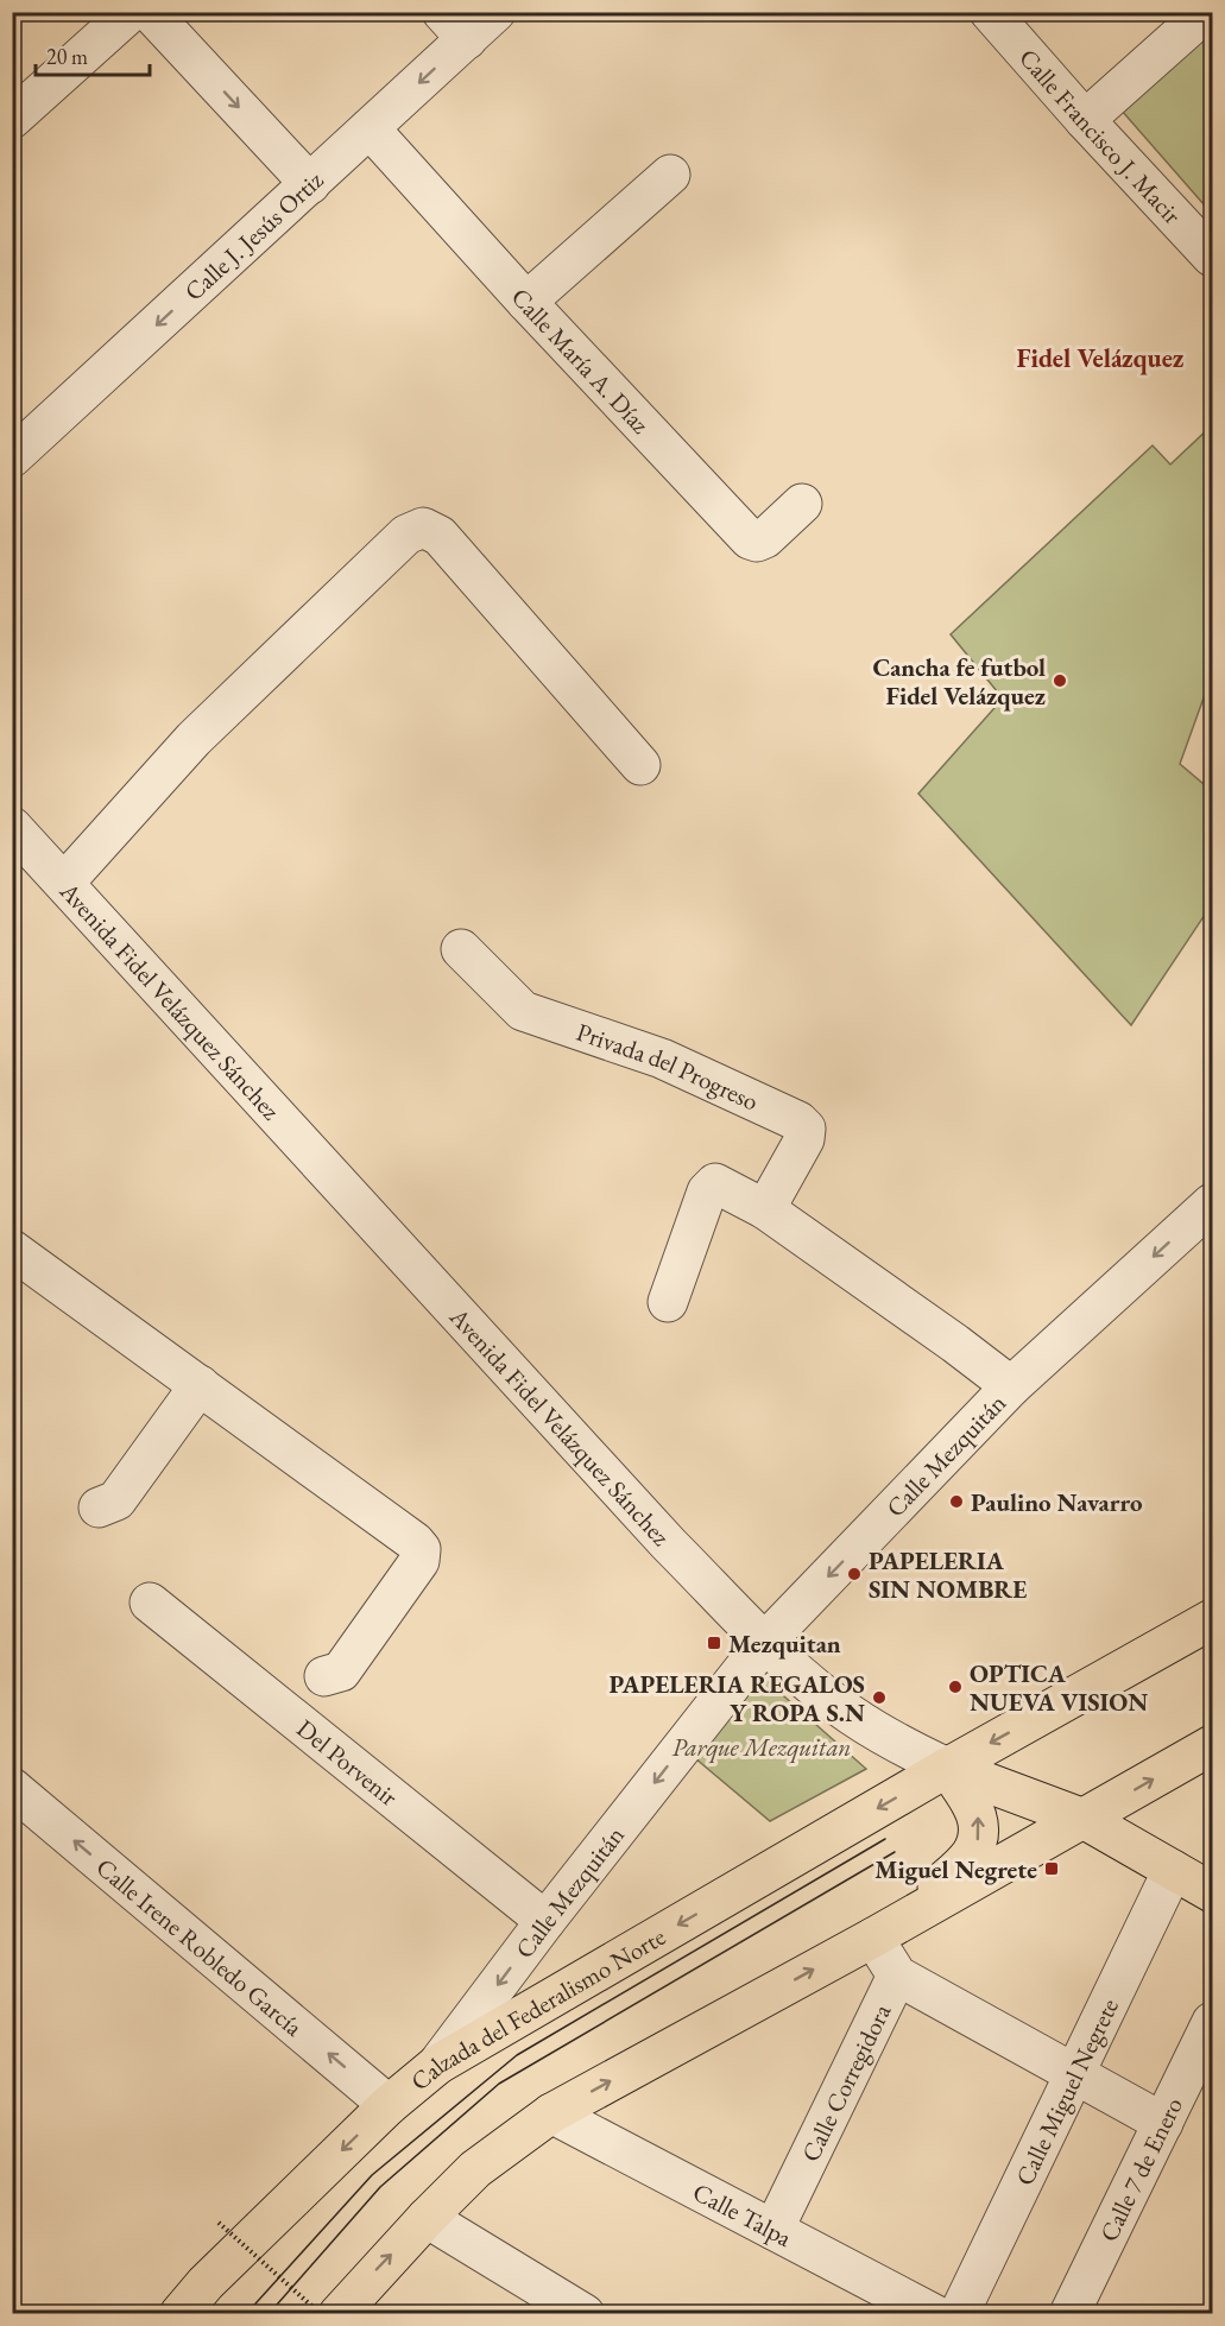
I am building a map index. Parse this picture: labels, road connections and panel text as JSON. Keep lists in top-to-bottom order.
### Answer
{
  "streets": {
    "main road": ["Avenida Fidel Velázquez Sánchez", "Calzada del Federalismo Norte"],
    "street": [
      "Calle Francisco J. Macir",
      "Calle J. Jesús Ortiz",
      "Calle María A. Díaz",
      "Privada del Progreso",
      "Calle Mezquitán",
      "Del Porvenir",
      "Calle Irene Robledo García",
      "Calle Corregidora",
      "Calle Miguel Negrete",
      "Calle 7 de Enero",
      "Calle Talpa"
    ]
  },
  "crossings": [
    ["Calle J. Jesús Ortiz", "Calle María A. Díaz"],
    ["Avenida Fidel Velázquez Sánchez", "Calle Mezquitán"],
    ["Avenida Fidel Velázquez Sánchez", "Calzada del Federalismo Norte"],
    ["Avenida Fidel Velázquez Sánchez", "Calle Miguel Negrete"],
    ["Calle Mezquitán", "Del Porvenir"],
    ["Calle Mezquitán", "Calzada del Federalismo Norte"],
    ["Calle Irene Robledo García", "Calzada del Federalismo Norte"],
    ["Calle Corregidora", "Calle Talpa"]
  ],
  "one_way": ["Calle Mezquitán", "Calle Irene Robledo García"],
  "districts": ["Fidel Velázquez"],
  "parks": ["Parque Mezquitan"],
  "places": {
    "other": [
      "Cancha fe futbol Fidel Velázquez",
      "Paulino Navarro",
      "PAPELERIA SIN NOMBRE",
      "OPTICA NUEVA VISION",
      "PAPELERIA REGALOS Y ROPA S.N"
    ],
    "transit": ["Mezquitan", "Miguel Negrete"]
  },
  "scale_bar": "20 m"
}
